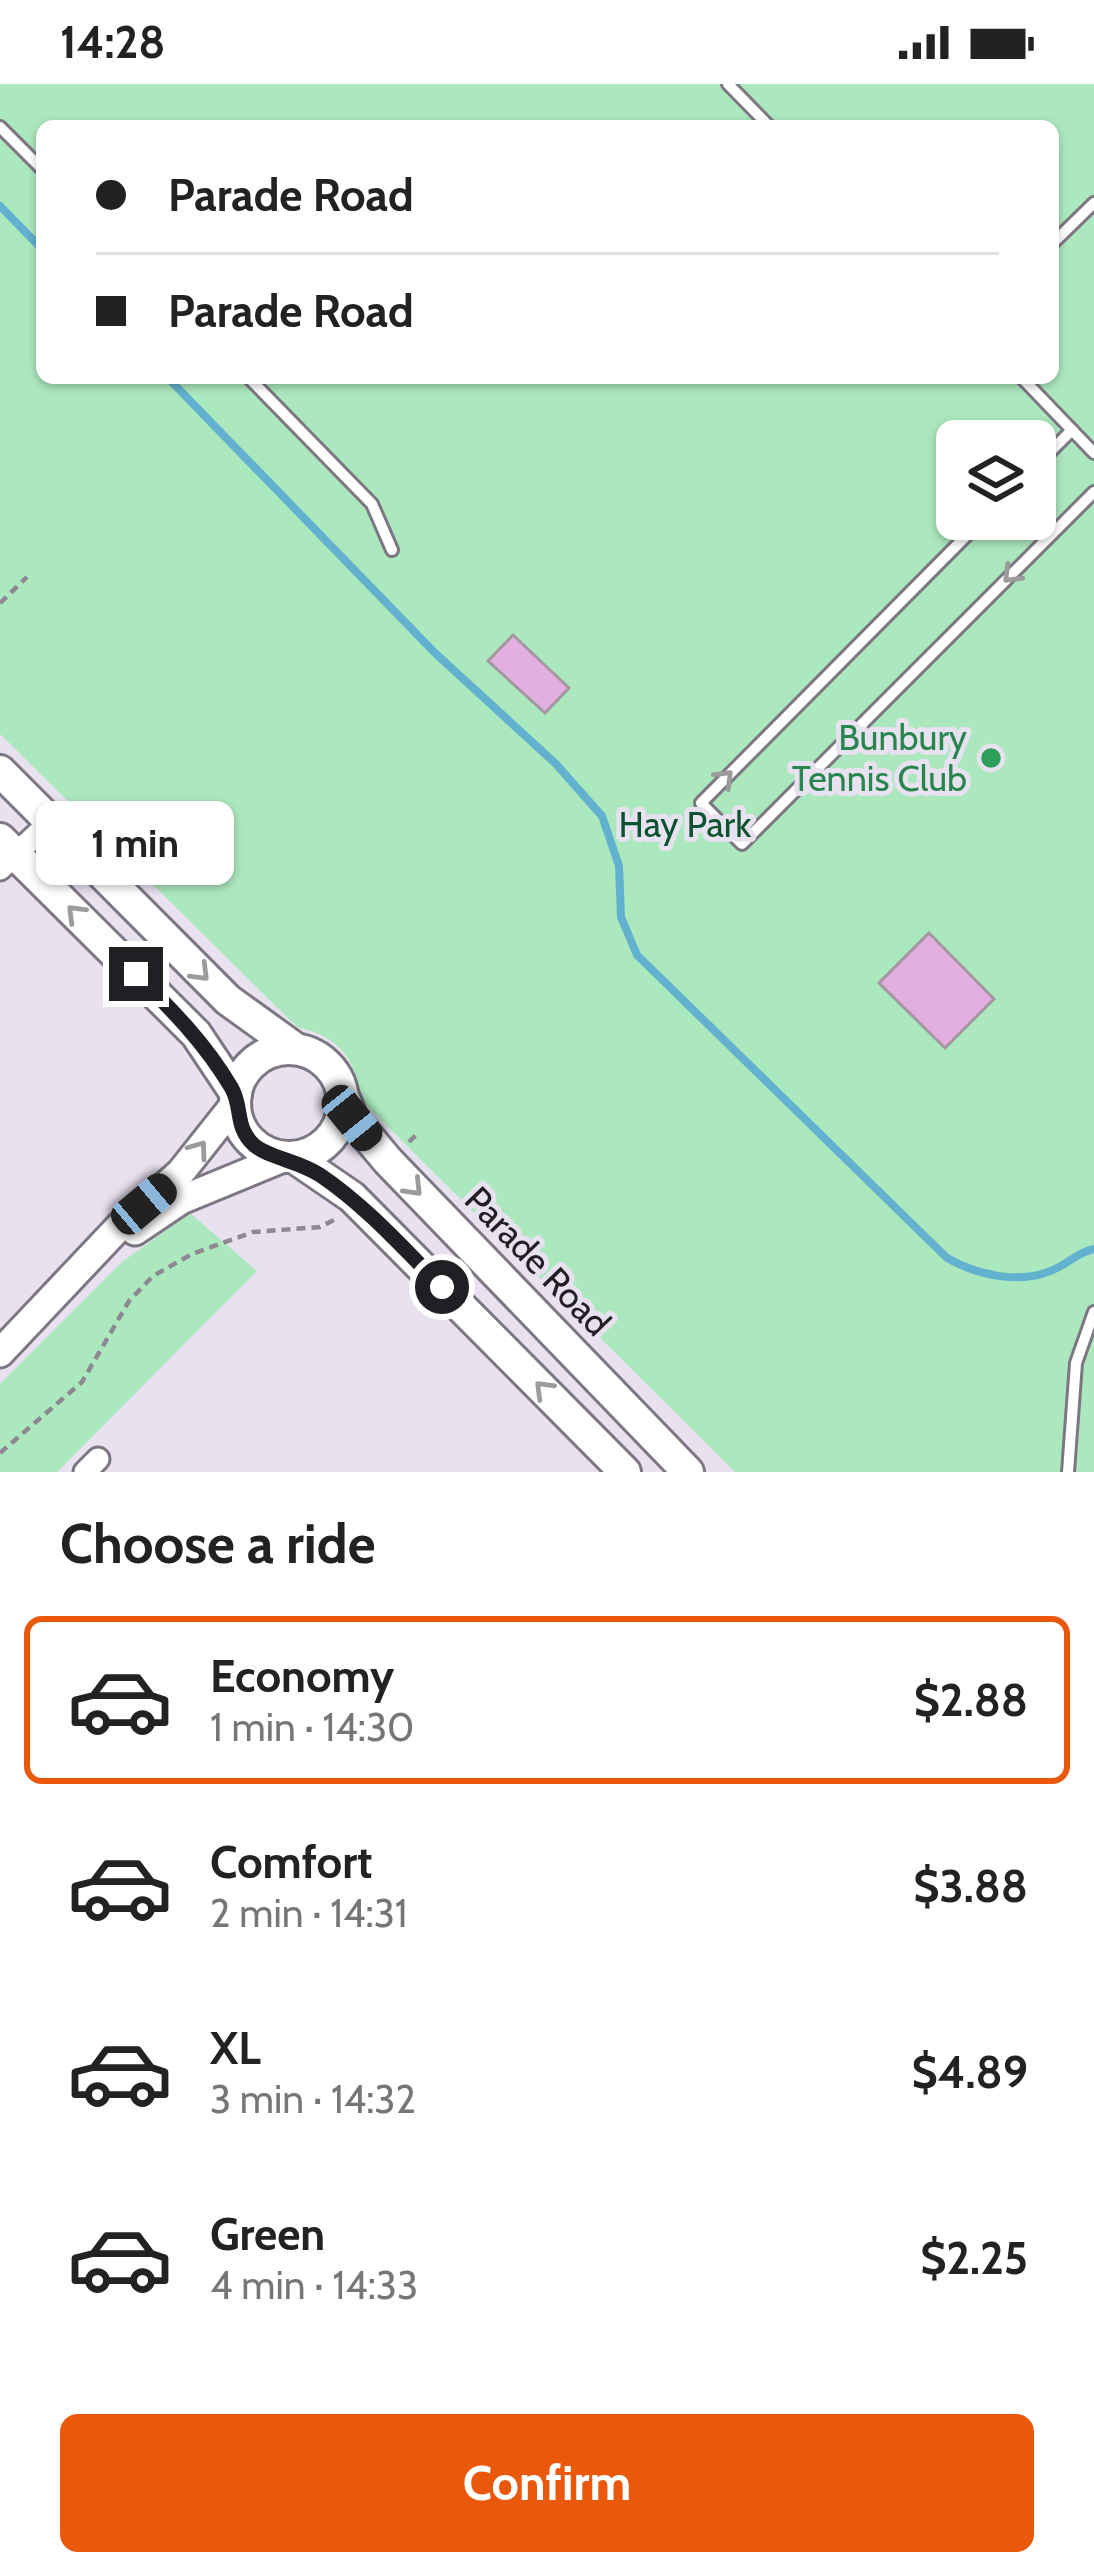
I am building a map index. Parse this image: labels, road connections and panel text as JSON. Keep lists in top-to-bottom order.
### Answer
{
  "streets": {
    "main road": ["Parade Road"]
  },
  "parks": ["Hay Park"],
  "places": ["Bunbury Tennis Club"],
  "page": {
    "status": "14:28",
    "banner": ["Parade Road", "Parade Road"],
    "bubble": "1 min",
    "heading": "Choose a ride",
    "list": [
      {
        "name": "Economy",
        "note": "1 min · 14:30",
        "value": "$2.88"
      },
      {
        "name": "Comfort",
        "note": "2 min · 14:31",
        "value": "$3.88"
      },
      {
        "name": "XL",
        "note": "3 min · 14:32",
        "value": "$4.89"
      },
      {
        "name": "Green",
        "note": "4 min · 14:33",
        "value": "$2.25"
      }
    ],
    "buttons": "Confirm"
  }
}
